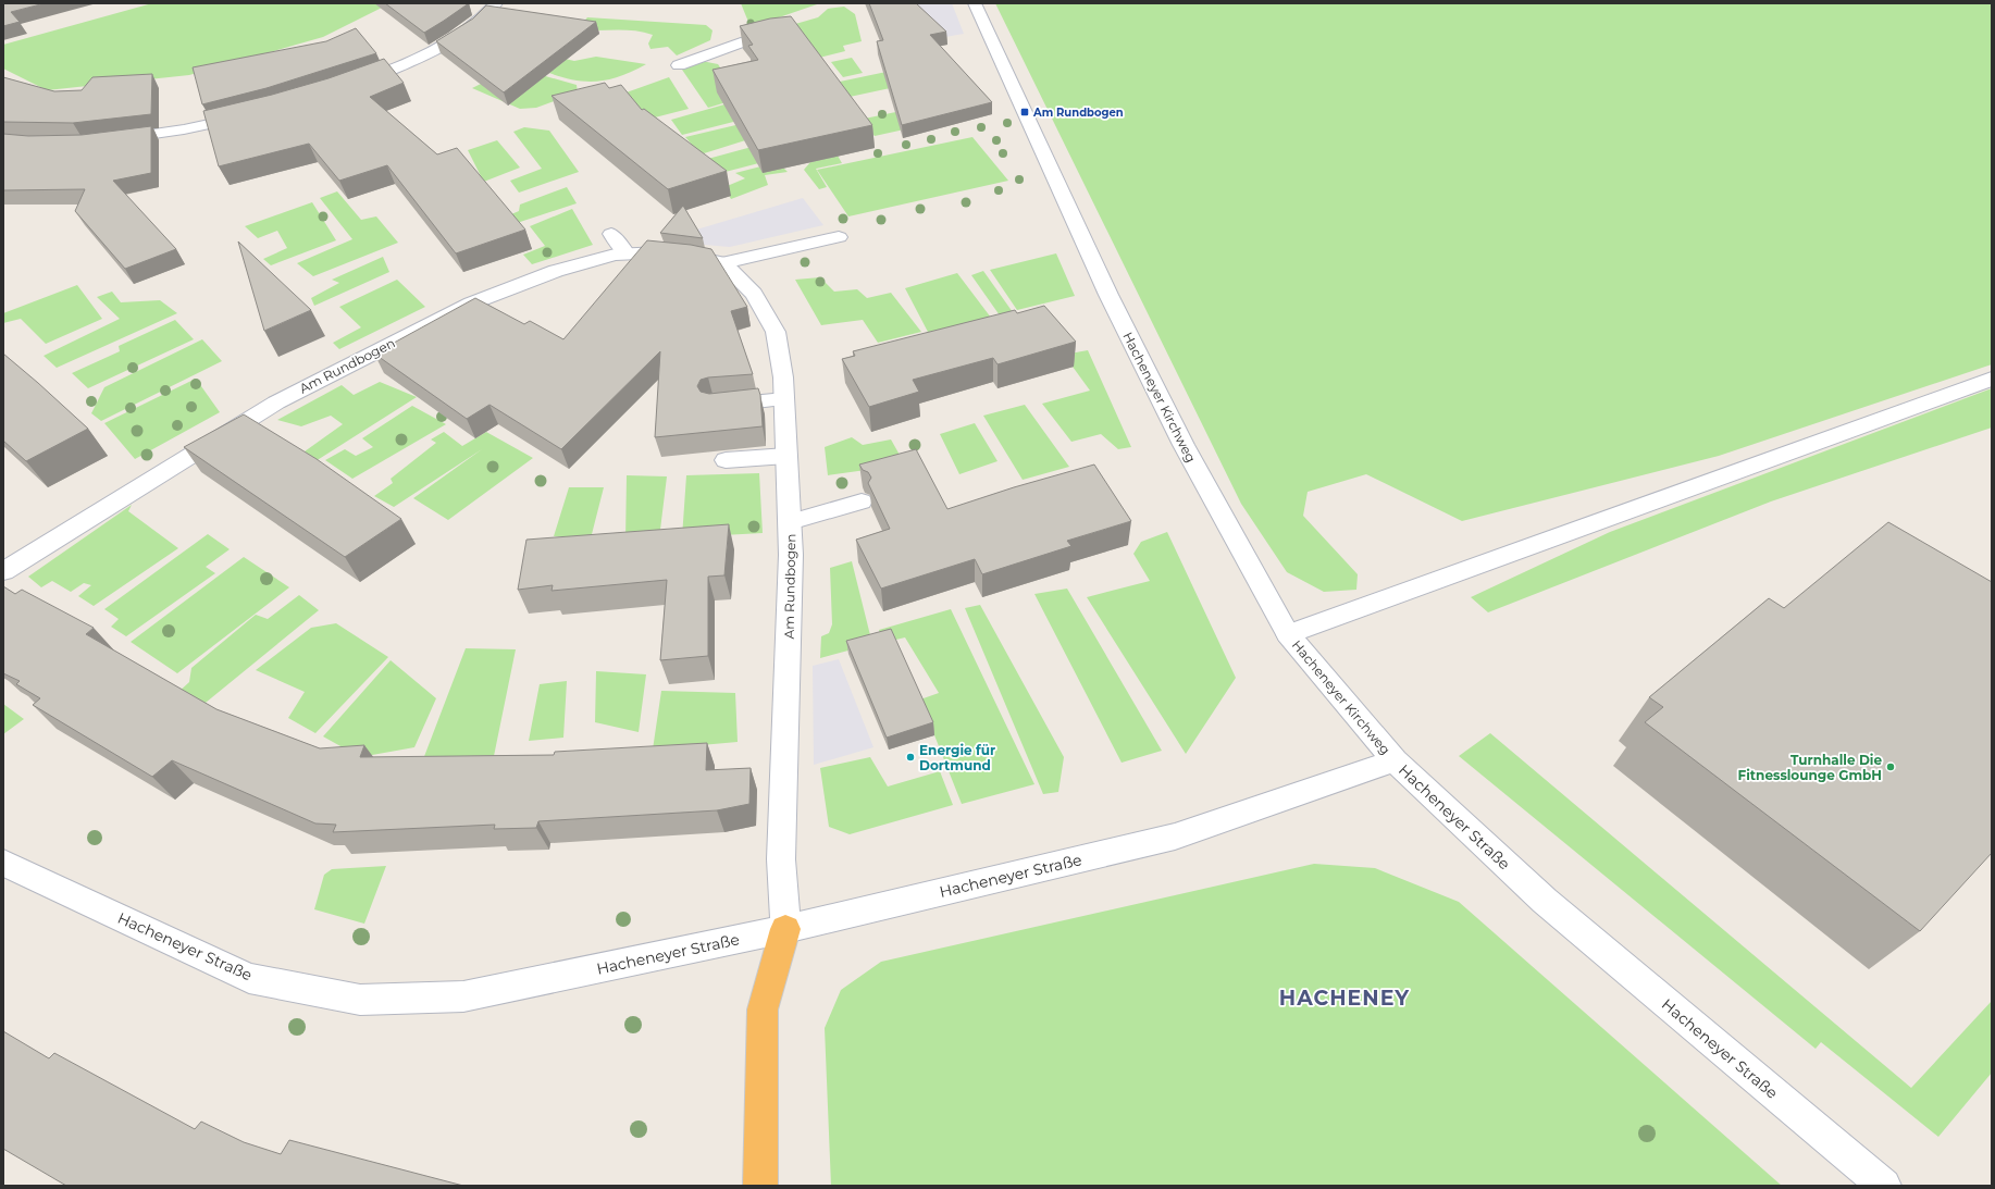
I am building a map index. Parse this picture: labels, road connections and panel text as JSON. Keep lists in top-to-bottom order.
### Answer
{
  "streets": {
    "street": ["Am Rundbogen", "Hacheneyer Kirchweg", "Hacheneyer Straße"]
  },
  "crossings": [
    ["Am Rundbogen", "Hacheneyer Straße"],
    ["Hacheneyer Kirchweg", "Hacheneyer Straße"]
  ],
  "districts": ["HACHENEY"],
  "places": {
    "transit": ["Am Rundbogen"],
    "other": ["Energie für Dortmund", "Turnhalle Die Fitnesslounge GmbH"]
  }
}
